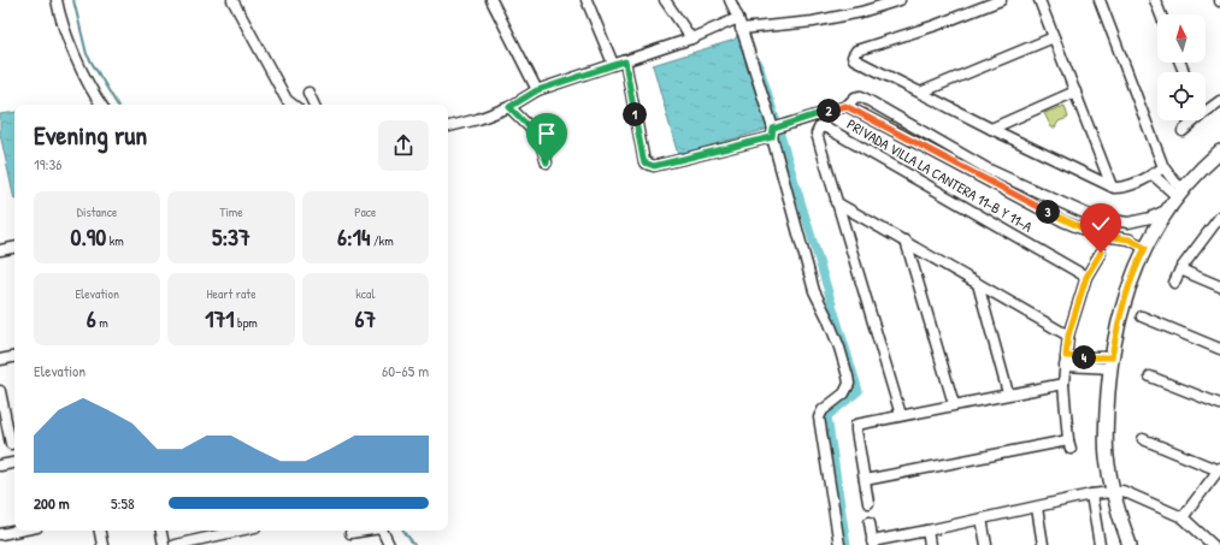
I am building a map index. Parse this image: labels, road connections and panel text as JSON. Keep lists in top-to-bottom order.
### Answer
{
  "streets": {
    "street": ["PRIVADA VILLA LA CANTERA 11-B Y 11-A"]
  },
  "north": "top",
  "page": {
    "pins": [
      "2",
      "1",
      "3",
      "4"
    ],
    "heading": ["Evening run", "19:36"],
    "stats": [
      ["Distance", "0.90 km"],
      ["Time", "5:37"],
      ["Pace", "6:14 /km"],
      ["Elevation", "6 m"],
      ["Heart rate", "171 bpm"],
      ["kcal", "67"]
    ],
    "chart": ["Elevation", "60–65 m"],
    "list": [
      {
        "name": "200 m",
        "note": "5:58"
      }
    ]
  }
}
